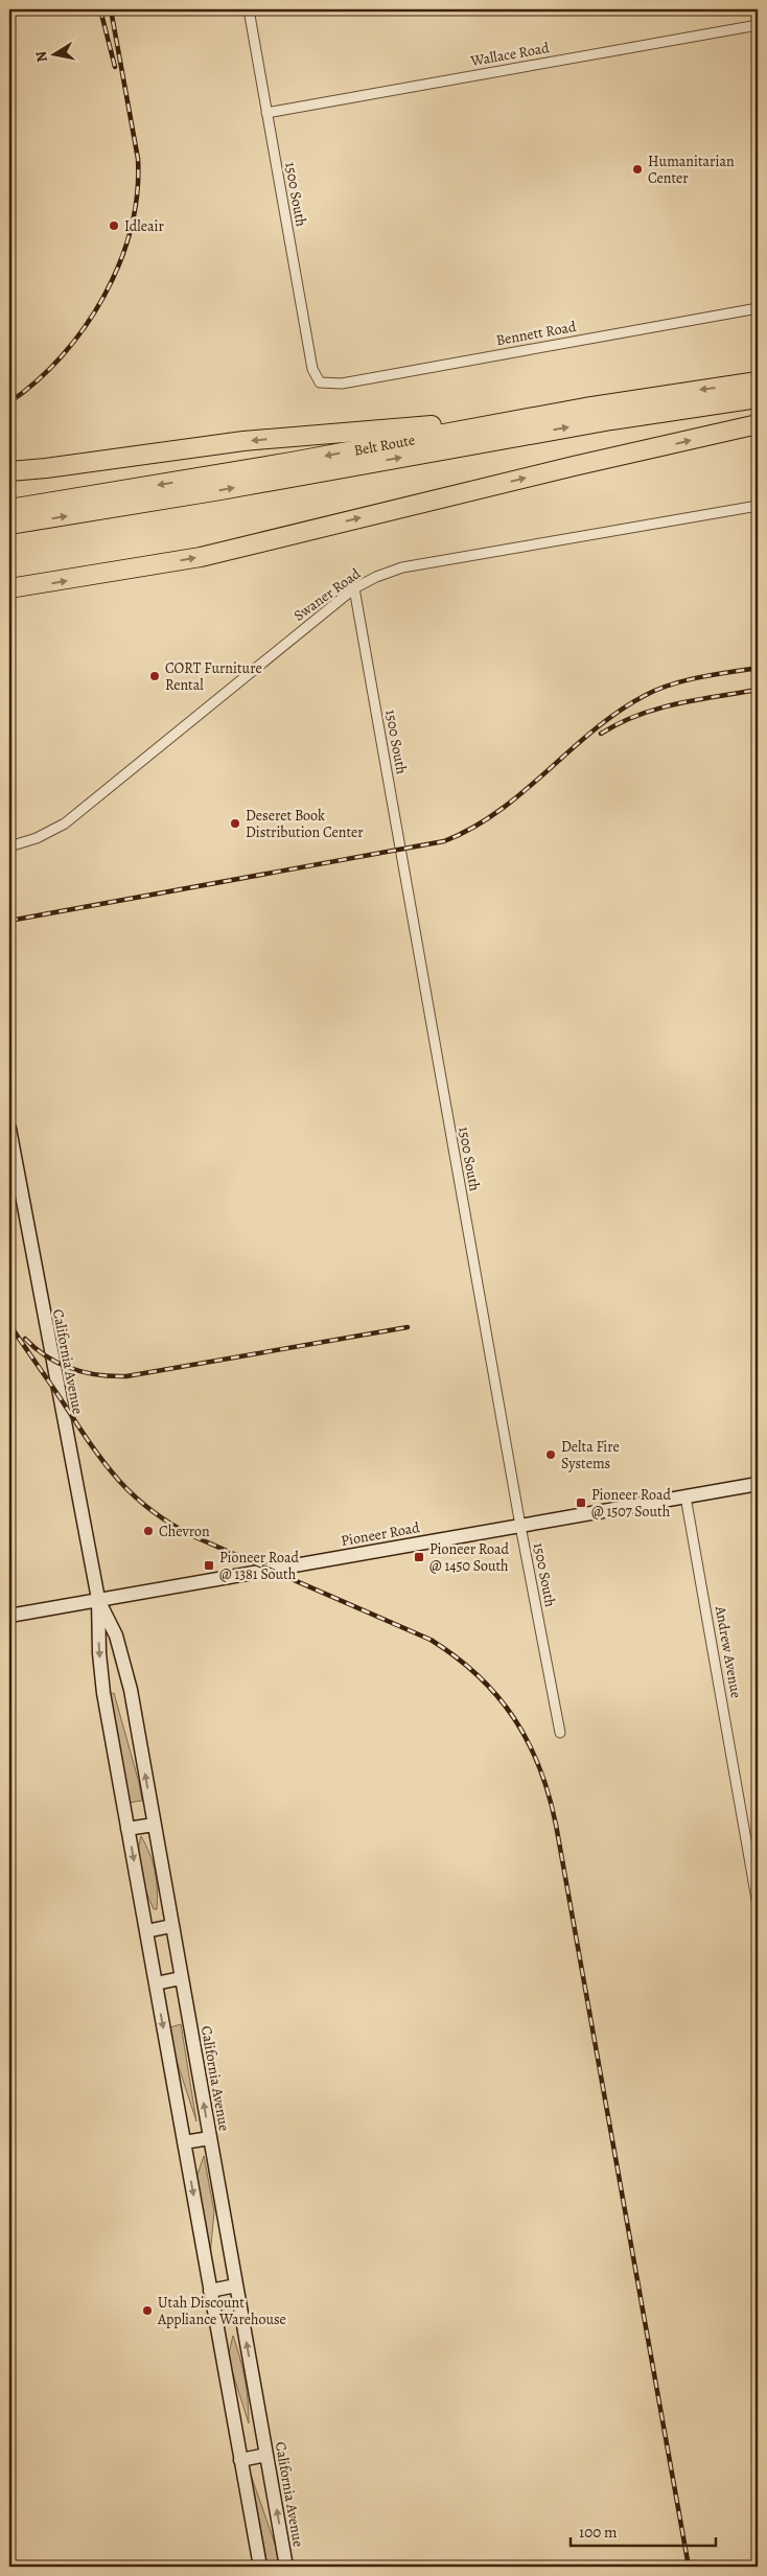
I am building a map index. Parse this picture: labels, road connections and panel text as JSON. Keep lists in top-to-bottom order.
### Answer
{
  "streets": {
    "highway": ["Belt Route"],
    "main road": ["California Avenue", "Pioneer Road"],
    "street": [
      "Wallace Road",
      "1500 South",
      "Bennett Road",
      "Swaner Road",
      "Andrew Avenue"
    ]
  },
  "crossings": [
    ["Wallace Road", "1500 South"],
    ["1500 South", "Bennett Road"],
    ["1500 South", "Swaner Road"],
    ["1500 South", "Pioneer Road"],
    ["California Avenue", "Pioneer Road"],
    ["Pioneer Road", "Andrew Avenue"]
  ],
  "places": {
    "other": [
      "Humanitarian Center",
      "Idleair",
      "CORT Furniture Rental",
      "Deseret Book Distribution Center",
      "Delta Fire Systems",
      "Chevron",
      "Utah Discount Appliance Warehouse"
    ],
    "transit": ["Pioneer Road @ 1507 South", "Pioneer Road @ 1450 South", "Pioneer Road @ 1381 South"]
  },
  "scale_bar": "100 m",
  "north": "left"
}
